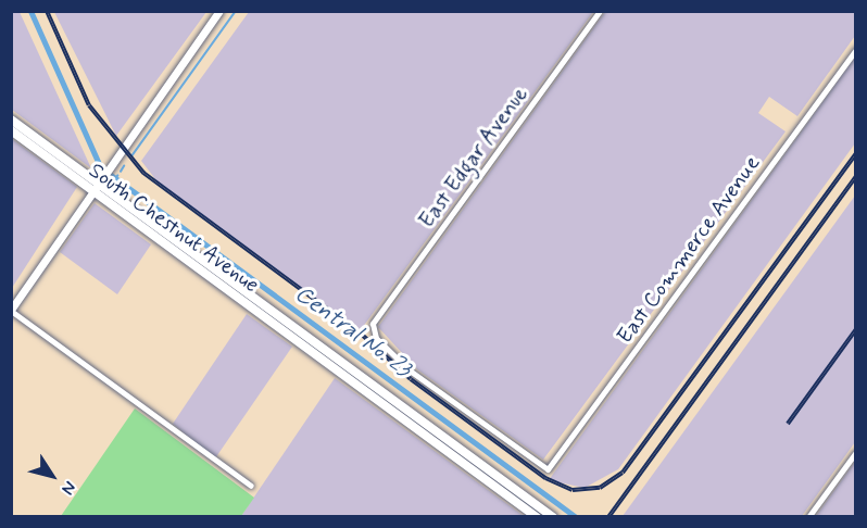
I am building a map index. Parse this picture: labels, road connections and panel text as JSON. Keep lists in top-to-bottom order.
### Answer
{
  "streets": {
    "main road": ["South Chestnut Avenue"],
    "street": ["East Edgar Avenue", "East Commerce Avenue"]
  },
  "crossings": [
    ["East Edgar Avenue", "East Commerce Avenue"]
  ],
  "water": ["Central No. 23"],
  "north": "bottom right"
}
